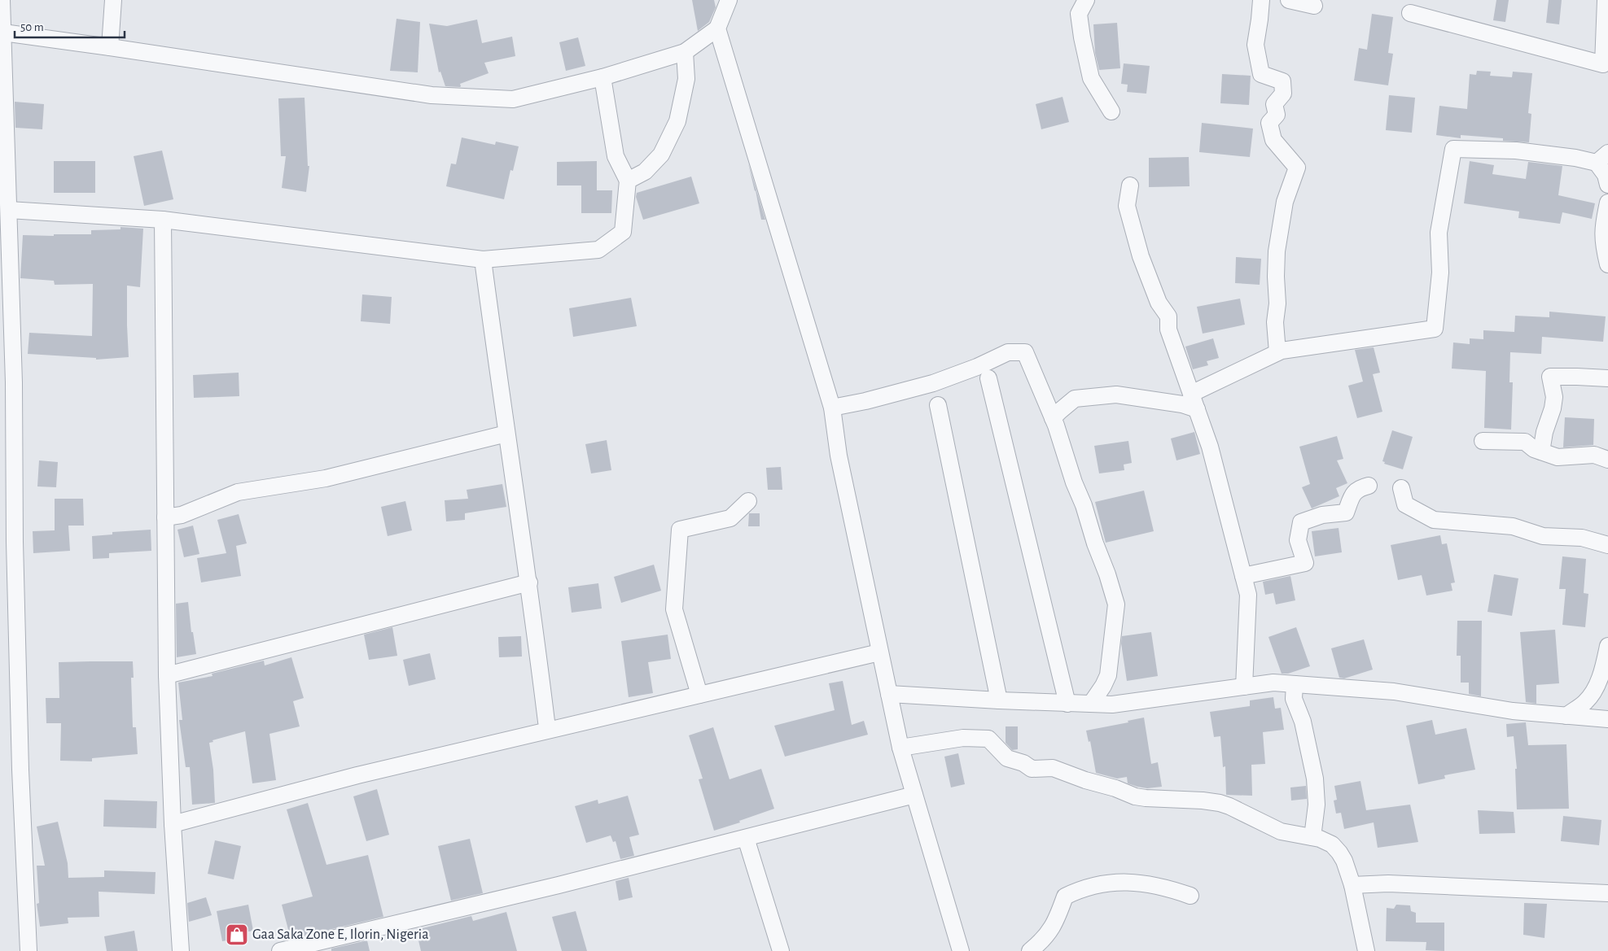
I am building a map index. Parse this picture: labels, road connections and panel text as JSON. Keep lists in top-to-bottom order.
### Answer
{
  "places": {
    "shop": ["Gaa Saka Zone E, Ilorin, Nigeria"]
  },
  "scale_bar": "50 m"
}
